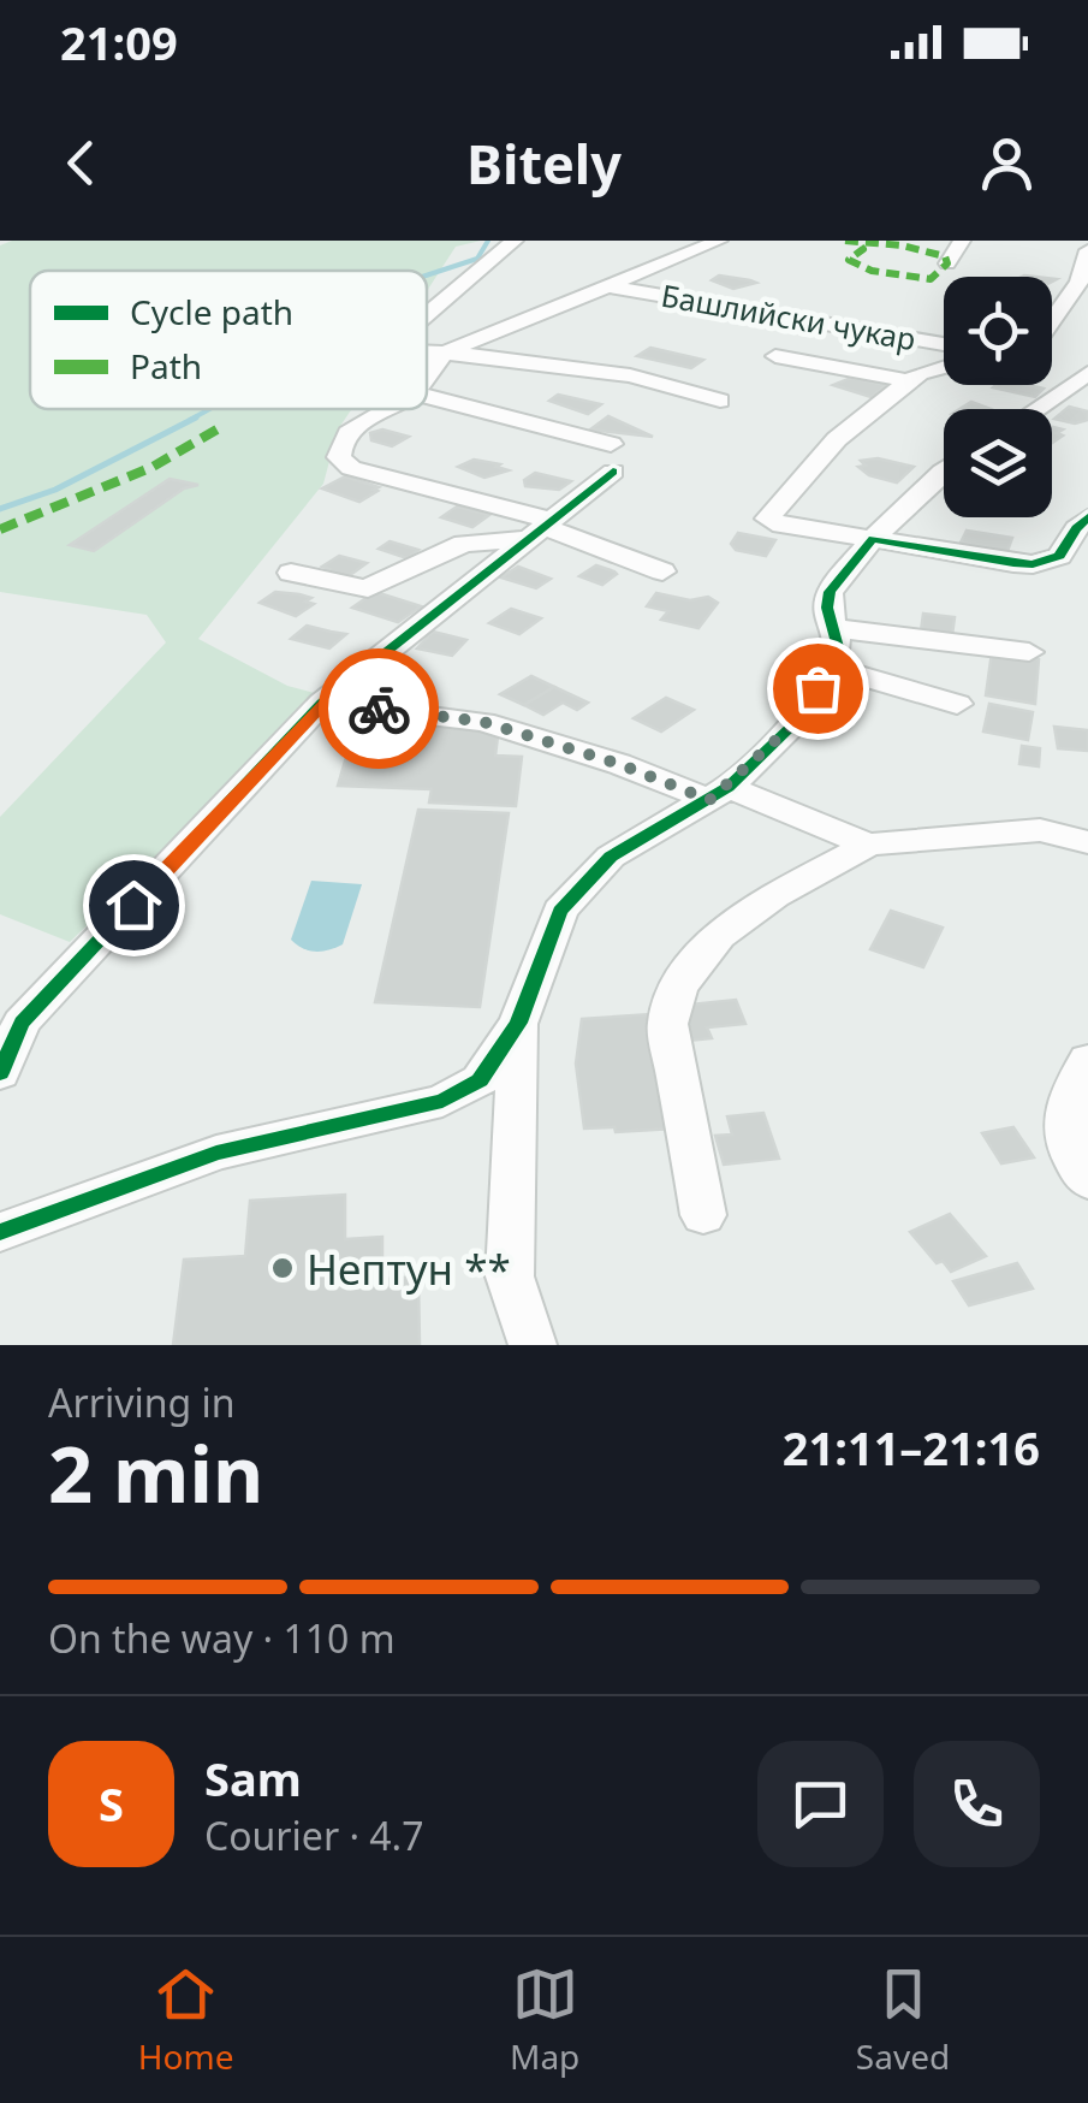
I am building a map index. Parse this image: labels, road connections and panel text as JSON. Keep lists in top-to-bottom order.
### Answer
{
  "streets": {
    "street": ["Башлийски чукар"]
  },
  "places": ["Нептун **"],
  "legend": ["Cycle path", "Path"],
  "page": {
    "status": "21:09",
    "header": "Bitely",
    "heading": ["2 min", "Arriving in", "21:11–21:16"],
    "panel": ["Sam", "Courier · 4.7"],
    "bar": "On the way · 110 m",
    "round": "S",
    "tabs": ["Home", "Map", "Saved"]
  }
}
